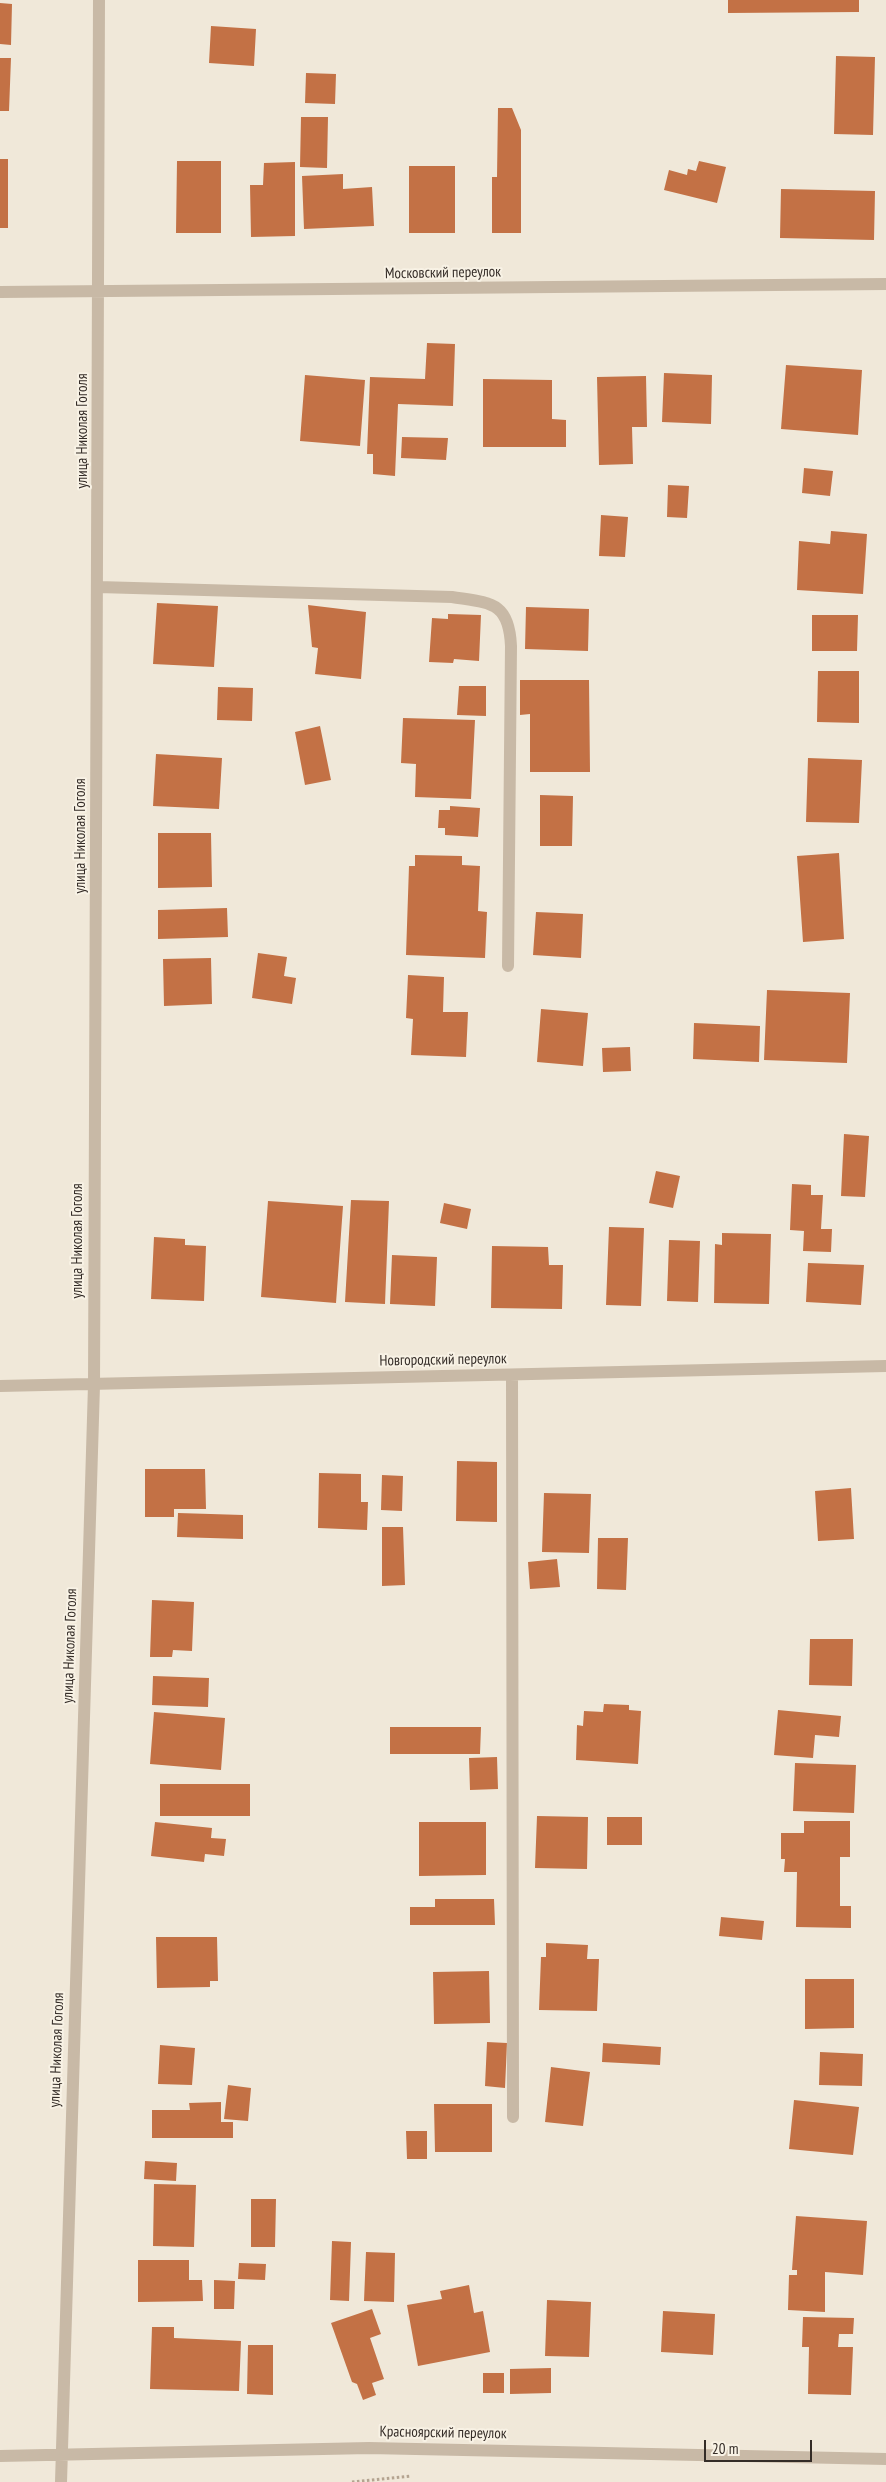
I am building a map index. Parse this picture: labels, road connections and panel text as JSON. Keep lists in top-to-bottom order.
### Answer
{
  "streets": {
    "street": [
      "Московский переулок",
      "улица Николая Гоголя",
      "Новгородский переулок",
      "Красноярский переулок"
    ]
  },
  "crossings": [
    ["Московский переулок", "улица Николая Гоголя"],
    ["улица Николая Гоголя", "Новгородский переулок"],
    ["улица Николая Гоголя", "Красноярский переулок"]
  ],
  "scale_bar": "20 m"
}
